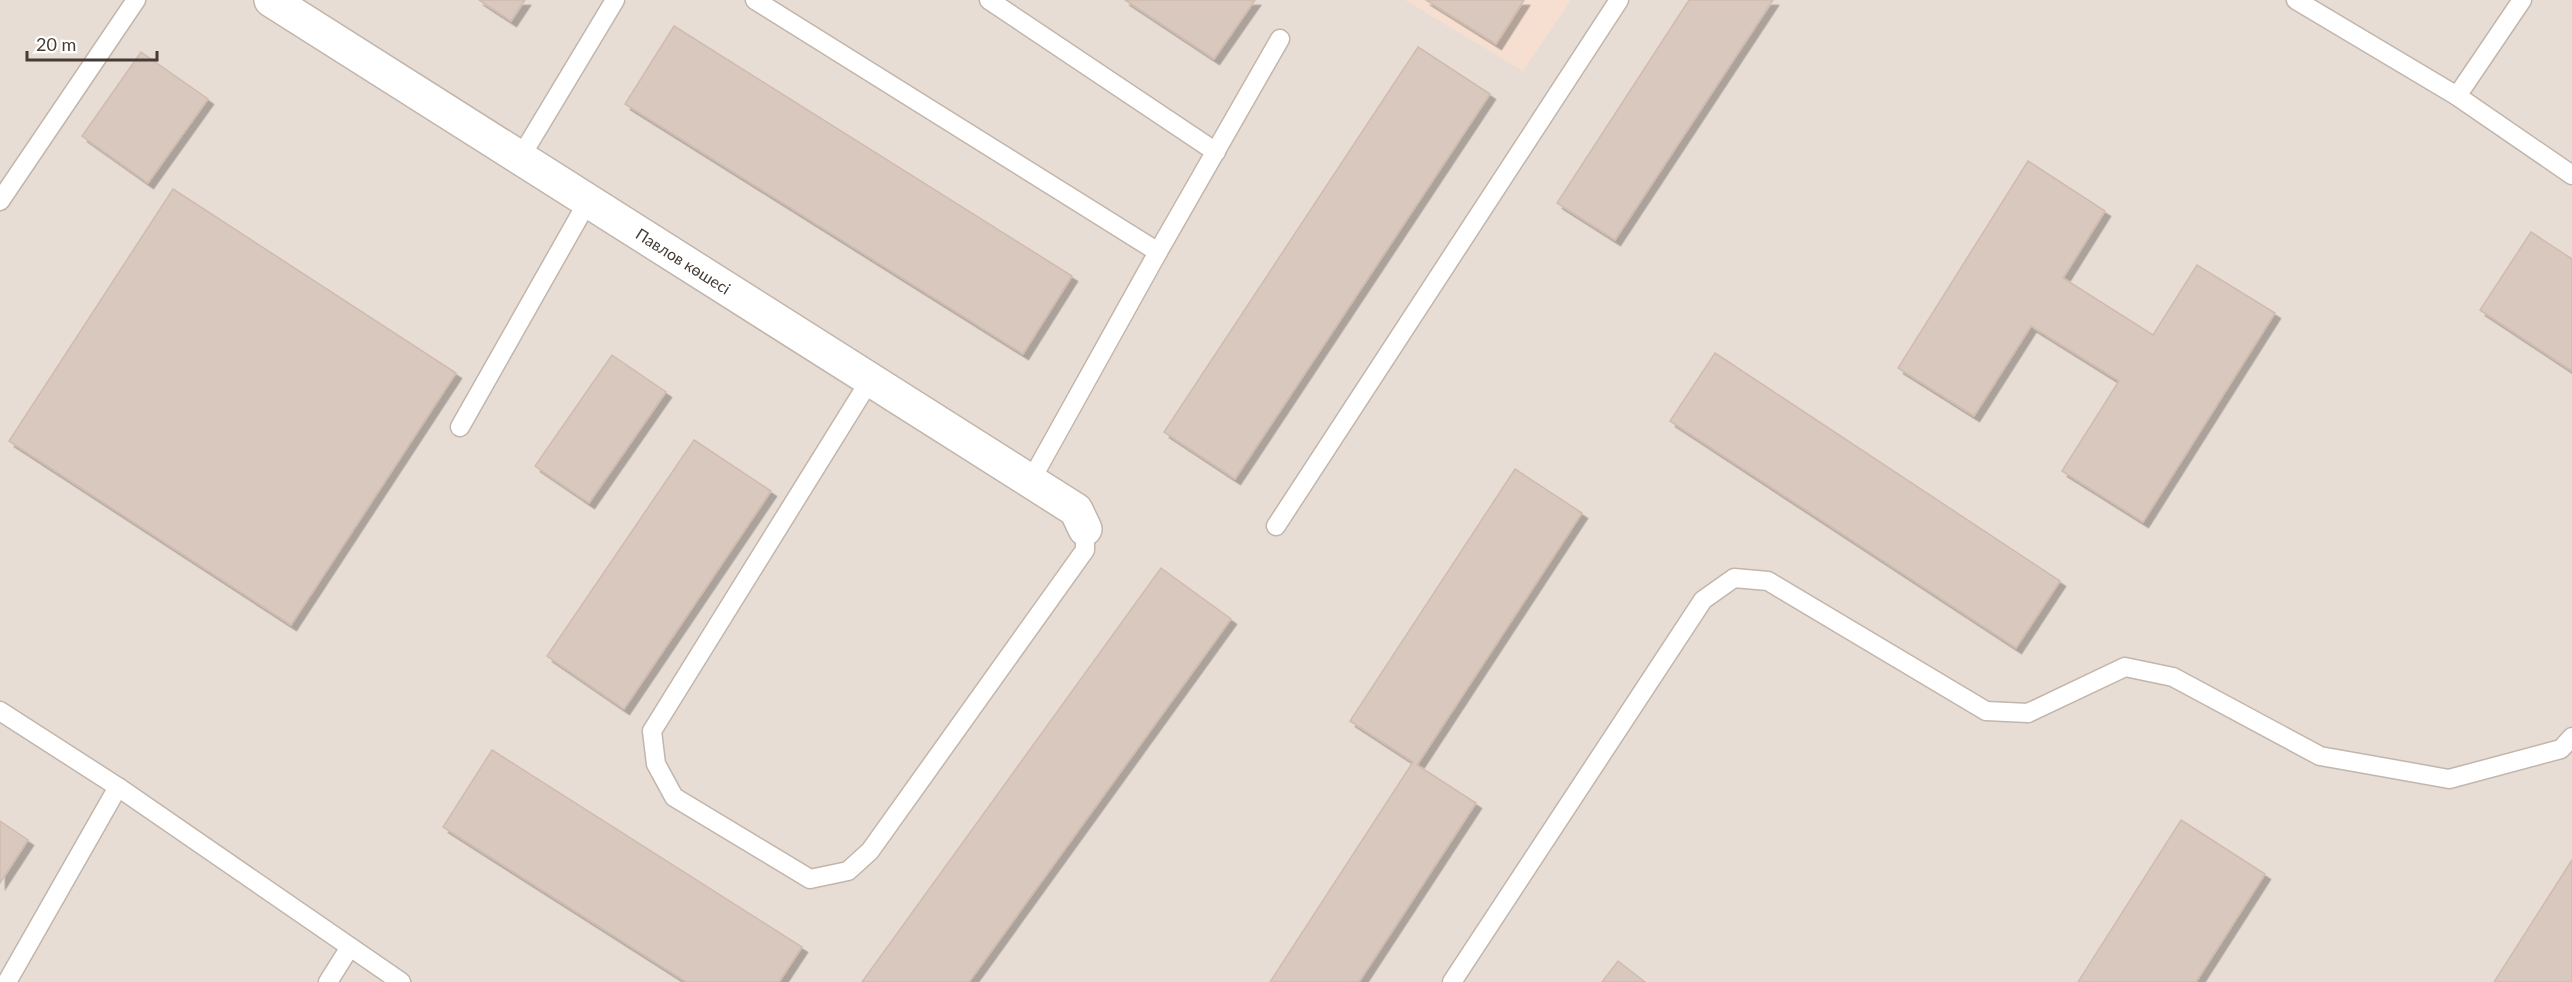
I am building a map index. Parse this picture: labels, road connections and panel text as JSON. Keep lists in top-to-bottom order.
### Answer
{
  "streets": {
    "street": ["Павлов көшесі"]
  },
  "scale_bar": "20 m"
}
